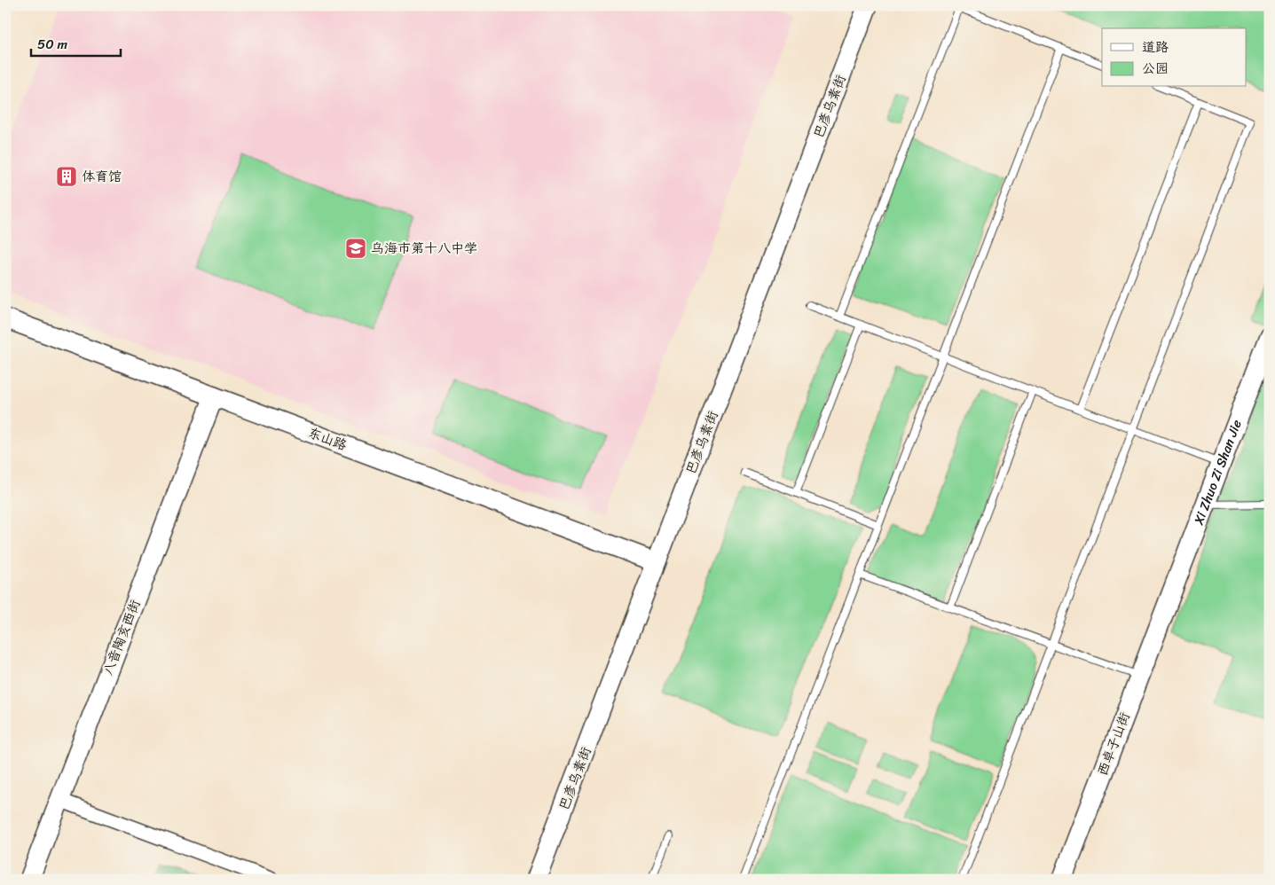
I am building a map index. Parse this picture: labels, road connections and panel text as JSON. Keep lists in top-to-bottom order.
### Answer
{
  "streets": {
    "street": [
      "巴彦乌素街",
      "东山路",
      "Xi Zhuo Zi Shan Jie",
      "八音陶亥西街",
      "西卓子山街"
    ]
  },
  "crossings": [
    ["巴彦乌素街", "东山路"],
    ["东山路", "八音陶亥西街"],
    ["Xi Zhuo Zi Shan Jie", "西卓子山街"]
  ],
  "places": {
    "building": ["体育馆"],
    "school or university": ["乌海市第十八中学"]
  },
  "legend": ["道路", "公园"],
  "scale_bar": "50 m"
}
